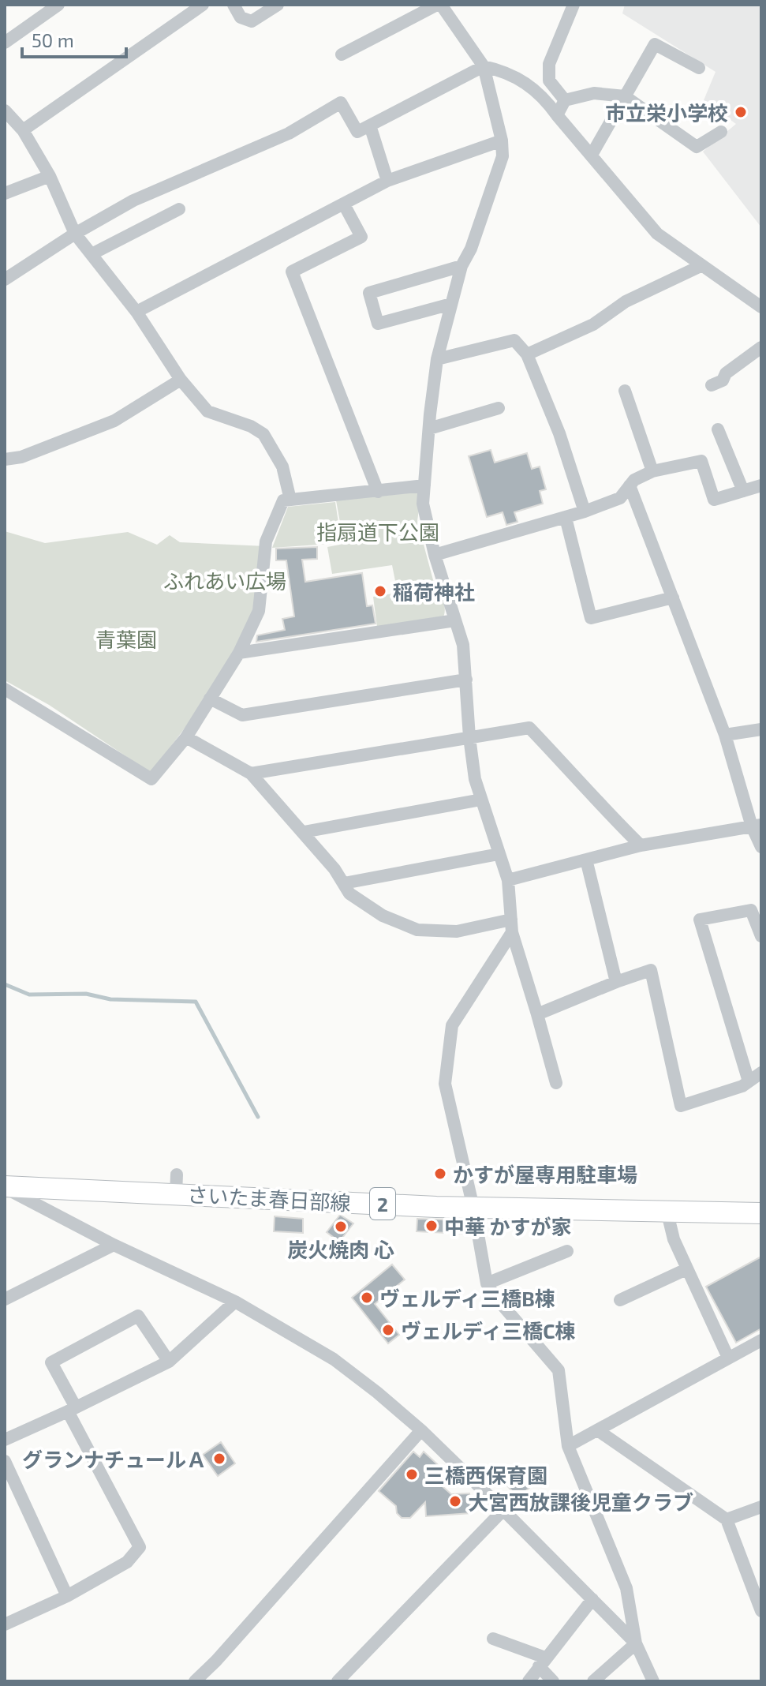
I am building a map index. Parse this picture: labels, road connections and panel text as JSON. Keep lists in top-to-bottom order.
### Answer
{
  "streets": {
    "main road": ["さいたま春日部線", "2"]
  },
  "parks": ["指扇道下公園", "ふれあい広場", "青葉園"],
  "places": [
    "市立栄小学校",
    "稲荷神社",
    "かすが屋専用駐車場",
    "中華 かすが家",
    "炭火焼肉 心",
    "ヴェルディ三橋B棟",
    "ヴェルディ三橋C棟",
    "グランナチュールＡ",
    "三橋西保育園",
    "大宮西放課後児童クラブ"
  ],
  "scale_bar": "50 m"
}
